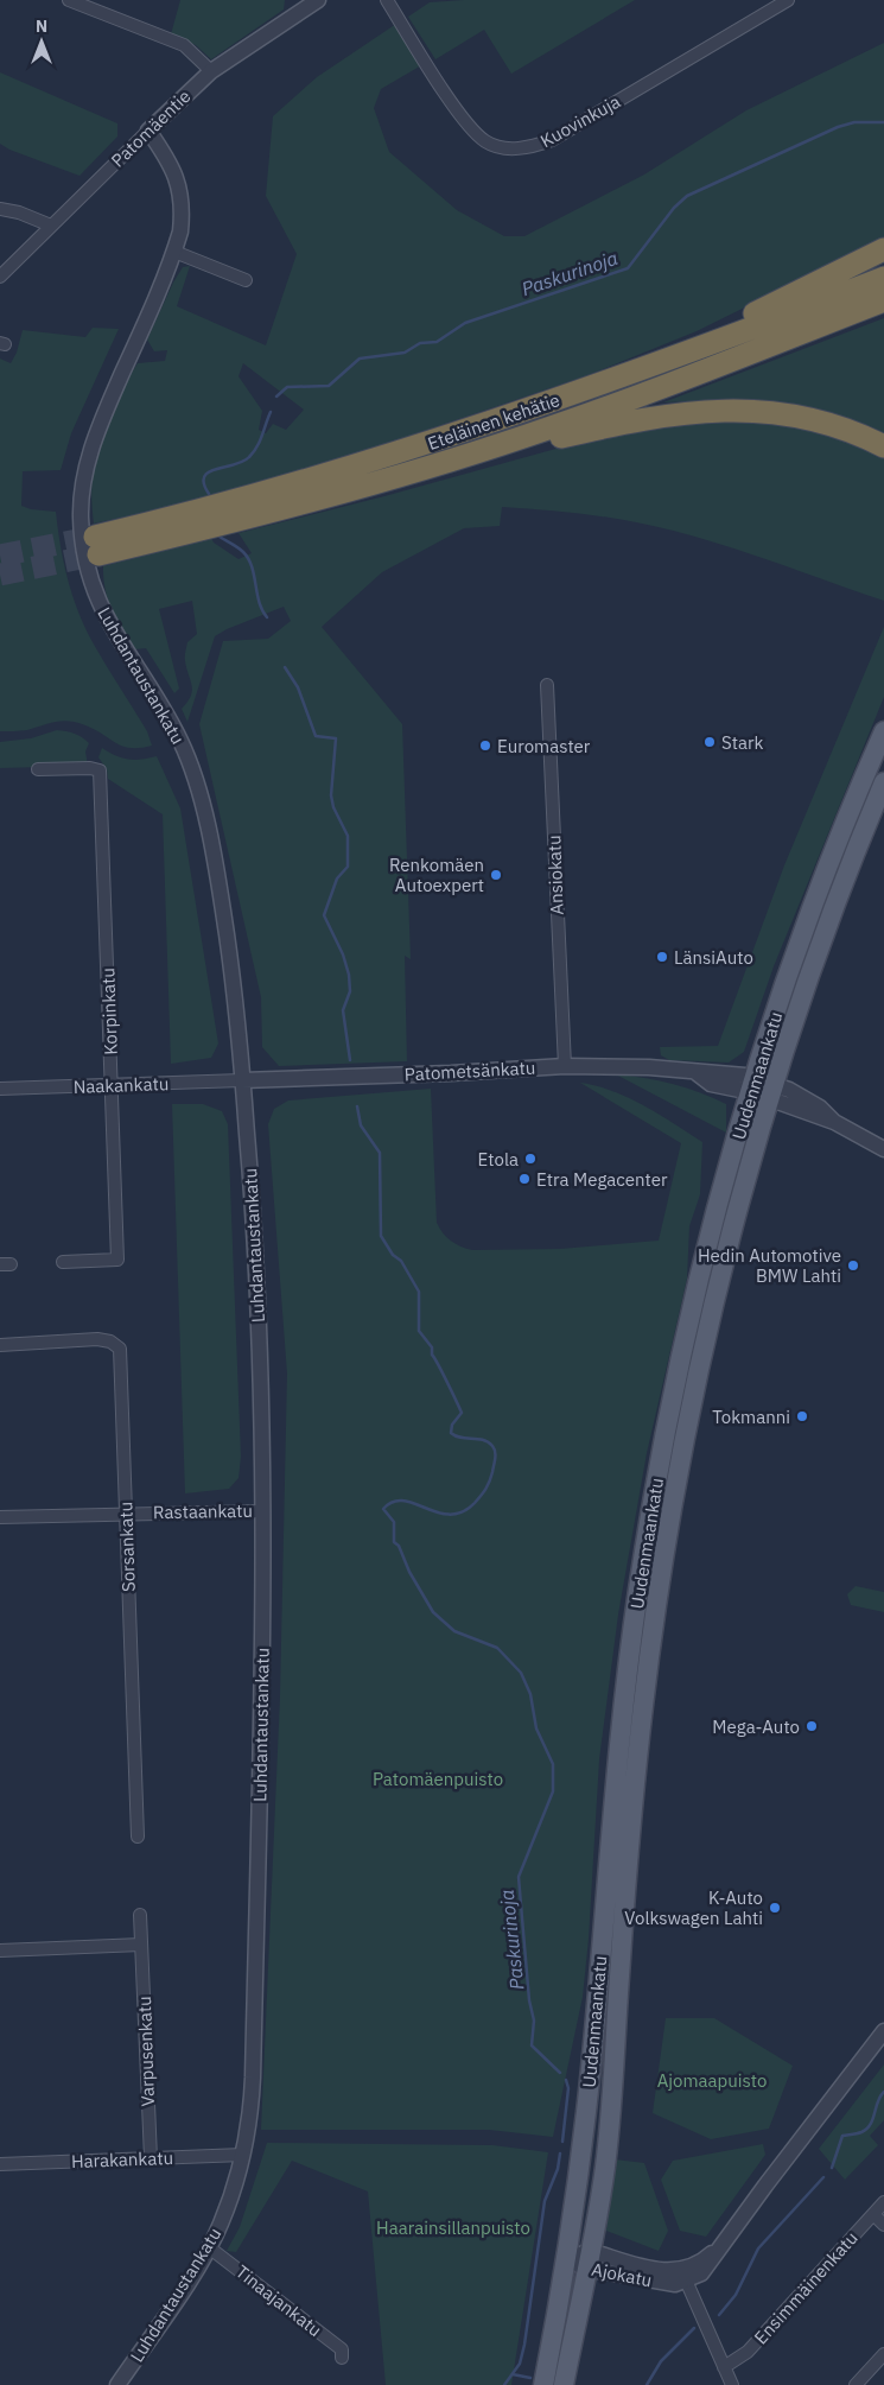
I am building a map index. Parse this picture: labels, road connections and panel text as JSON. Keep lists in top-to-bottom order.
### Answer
{
  "streets": {
    "highway": ["Eteläinen kehätie"],
    "main road": ["Uudenmaankatu"],
    "street": [
      "Kuovinkuja",
      "Patomäentie",
      "Luhdantaustankatu",
      "Ansiokatu",
      "Korpinkatu",
      "Patometsänkatu",
      "Naakankatu",
      "Rastaankatu",
      "Sorsankatu",
      "Varpusenkatu",
      "Harakankatu",
      "Ajokatu",
      "Ensimmäinenkatu",
      "Tinaajankatu"
    ]
  },
  "crossings": [
    ["Patomäentie", "Luhdantaustankatu"],
    ["Luhdantaustankatu", "Patometsänkatu"],
    ["Luhdantaustankatu", "Naakankatu"],
    ["Luhdantaustankatu", "Rastaankatu"],
    ["Luhdantaustankatu", "Harakankatu"],
    ["Luhdantaustankatu", "Tinaajankatu"],
    ["Ansiokatu", "Patometsänkatu"],
    ["Korpinkatu", "Naakankatu"],
    ["Patometsänkatu", "Uudenmaankatu"],
    ["Patometsänkatu", "Naakankatu"],
    ["Uudenmaankatu", "Ajokatu"],
    ["Rastaankatu", "Sorsankatu"],
    ["Varpusenkatu", "Harakankatu"]
  ],
  "water": ["Paskurinoja"],
  "parks": ["Patomäenpuisto", "Ajomaapuisto", "Haarainsillanpuisto"],
  "places": [
    "Stark",
    "Euromaster",
    "Renkomäen Autoexpert",
    "LänsiAuto",
    "Etola",
    "Etra Megacenter",
    "Hedin Automotive BMW Lahti",
    "Tokmanni",
    "Mega-Auto",
    "K-Auto Volkswagen Lahti"
  ],
  "north": "top"
}
